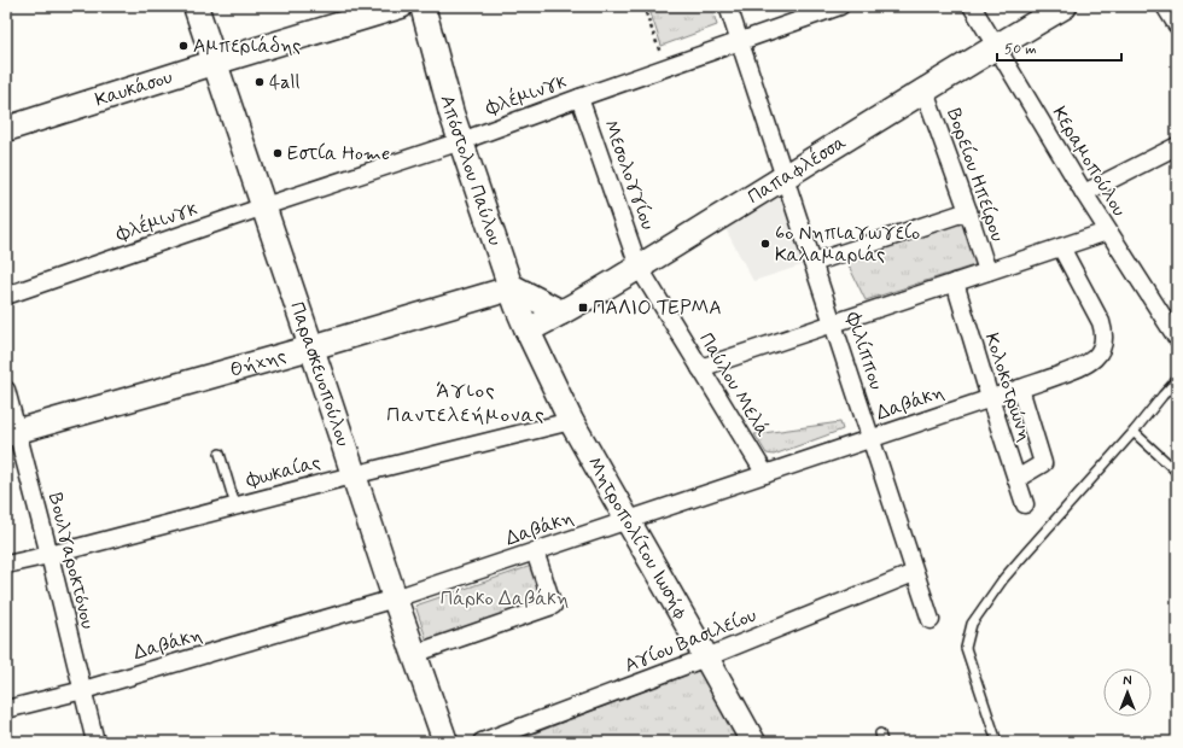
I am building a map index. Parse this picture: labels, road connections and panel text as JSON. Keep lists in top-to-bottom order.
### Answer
{
  "streets": {
    "street": [
      "Καυκάσου",
      "Φλέμινγκ",
      "Κεραμοπούλου",
      "Απόστολου Παύλου",
      "Παπαφλέσσα",
      "Μεσολογγίου",
      "Βορείου Ηπείρου",
      "Φιλίππου",
      "Θήχης",
      "Παρασκευοπούλου",
      "Παύλου Μελά",
      "Κολοκοτρώνη",
      "Δαβάκη",
      "Φωκαίας",
      "Μητροπολίτου Ιωσήφ",
      "Βουλγαροκτόνου",
      "Αγίου Βασιλείου"
    ]
  },
  "crossings": [
    ["Καυκάσου", "Παρασκευοπούλου"],
    ["Φλέμινγκ", "Απόστολου Παύλου"],
    ["Φλέμινγκ", "Μεσολογγίου"],
    ["Φλέμινγκ", "Φιλίππου"],
    ["Φλέμινγκ", "Παρασκευοπούλου"],
    ["Κεραμοπούλου", "Παπαφλέσσα"],
    ["Απόστολου Παύλου", "Παπαφλέσσα"],
    ["Απόστολου Παύλου", "Θήχης"],
    ["Απόστολου Παύλου", "Μητροπολίτου Ιωσήφ"],
    ["Παπαφλέσσα", "Μεσολογγίου"],
    ["Παπαφλέσσα", "Βορείου Ηπείρου"],
    ["Παπαφλέσσα", "Φιλίππου"],
    ["Παπαφλέσσα", "Παύλου Μελά"],
    ["Παπαφλέσσα", "Μητροπολίτου Ιωσήφ"],
    ["Μεσολογγίου", "Παύλου Μελά"],
    ["Φιλίππου", "Δαβάκη"],
    ["Φιλίππου", "Αγίου Βασιλείου"],
    ["Θήχης", "Παρασκευοπούλου"],
    ["Θήχης", "Βουλγαροκτόνου"],
    ["Παρασκευοπούλου", "Δαβάκη"],
    ["Παρασκευοπούλου", "Φωκαίας"],
    ["Παύλου Μελά", "Δαβάκη"],
    ["Κολοκοτρώνη", "Δαβάκη"],
    ["Δαβάκη", "Μητροπολίτου Ιωσήφ"],
    ["Δαβάκη", "Βουλγαροκτόνου"],
    ["Φωκαίας", "Μητροπολίτου Ιωσήφ"],
    ["Φωκαίας", "Βουλγαροκτόνου"],
    ["Μητροπολίτου Ιωσήφ", "Αγίου Βασιλείου"]
  ],
  "districts": ["Άγιος Παντελεήμονας"],
  "parks": ["Πάρκο Δαβάκη"],
  "places": {
    "other": [
      "Αμπεριάδης",
      "4all",
      "Εστία Home",
      "6ο Νηπιαγωγείο Καλαμαριάς"
    ],
    "transit": ["ΠΑΛΙΟ ΤΕΡΜΑ"]
  },
  "scale_bar": "50 m",
  "north": "top"
}
